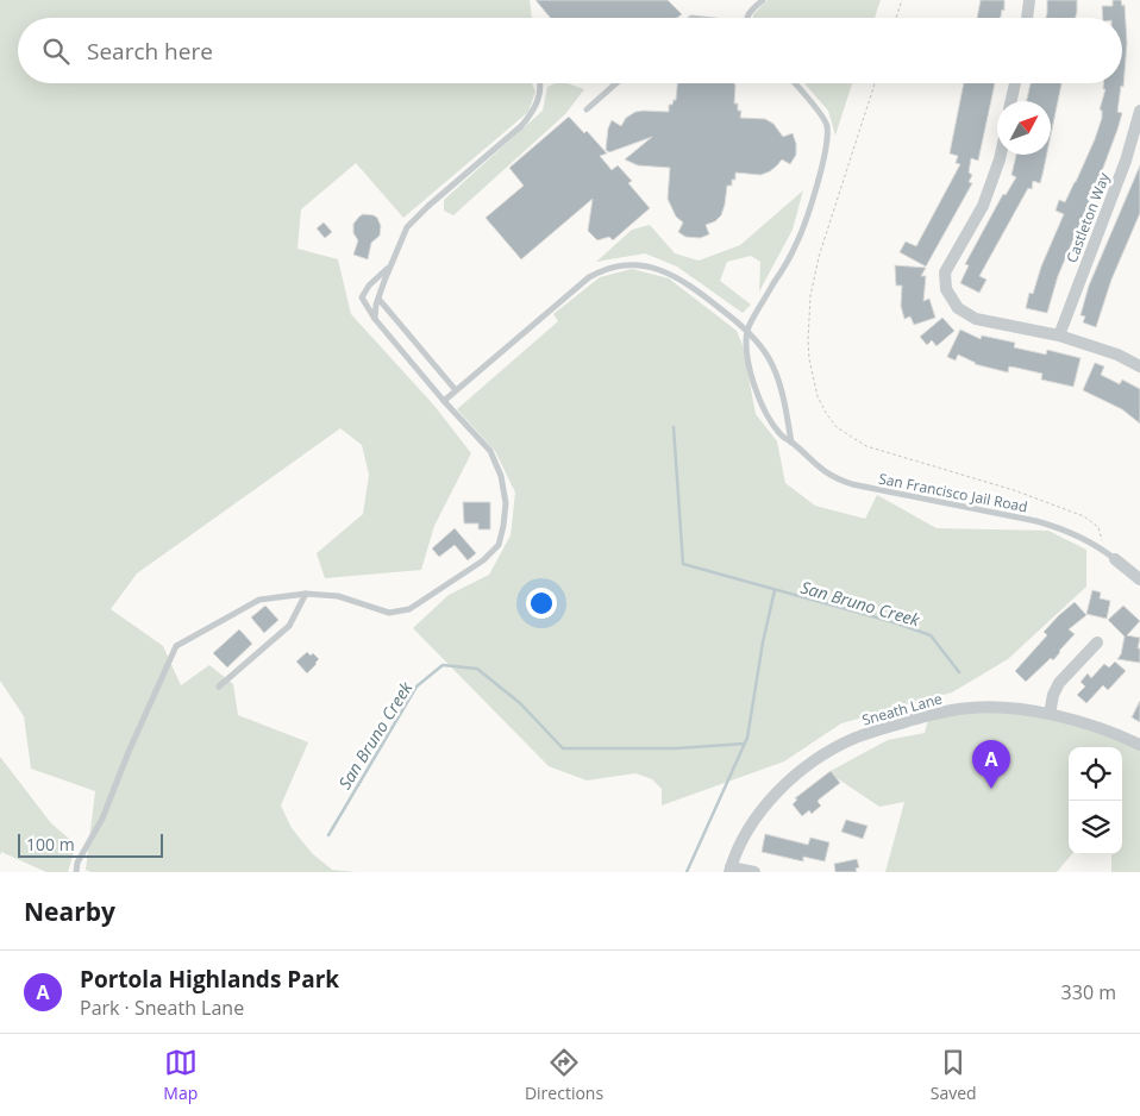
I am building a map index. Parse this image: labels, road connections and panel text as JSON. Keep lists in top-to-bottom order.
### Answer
{
  "streets": {
    "street": ["Castleton Way", "Sneath Lane"],
    "lane": ["San Francisco Jail Road"]
  },
  "water": ["San Bruno Creek"],
  "scale_bar": "100 m",
  "north": "top right",
  "page": {
    "search": "Search here",
    "pins": "A",
    "scale": "100 m",
    "heading": "Nearby",
    "list": [
      {
        "mark": "A",
        "name": "Portola Highlands Park",
        "note": "Park · Sneath Lane",
        "value": "330 m"
      }
    ],
    "nav": ["Map", "Directions", "Saved"]
  }
}
